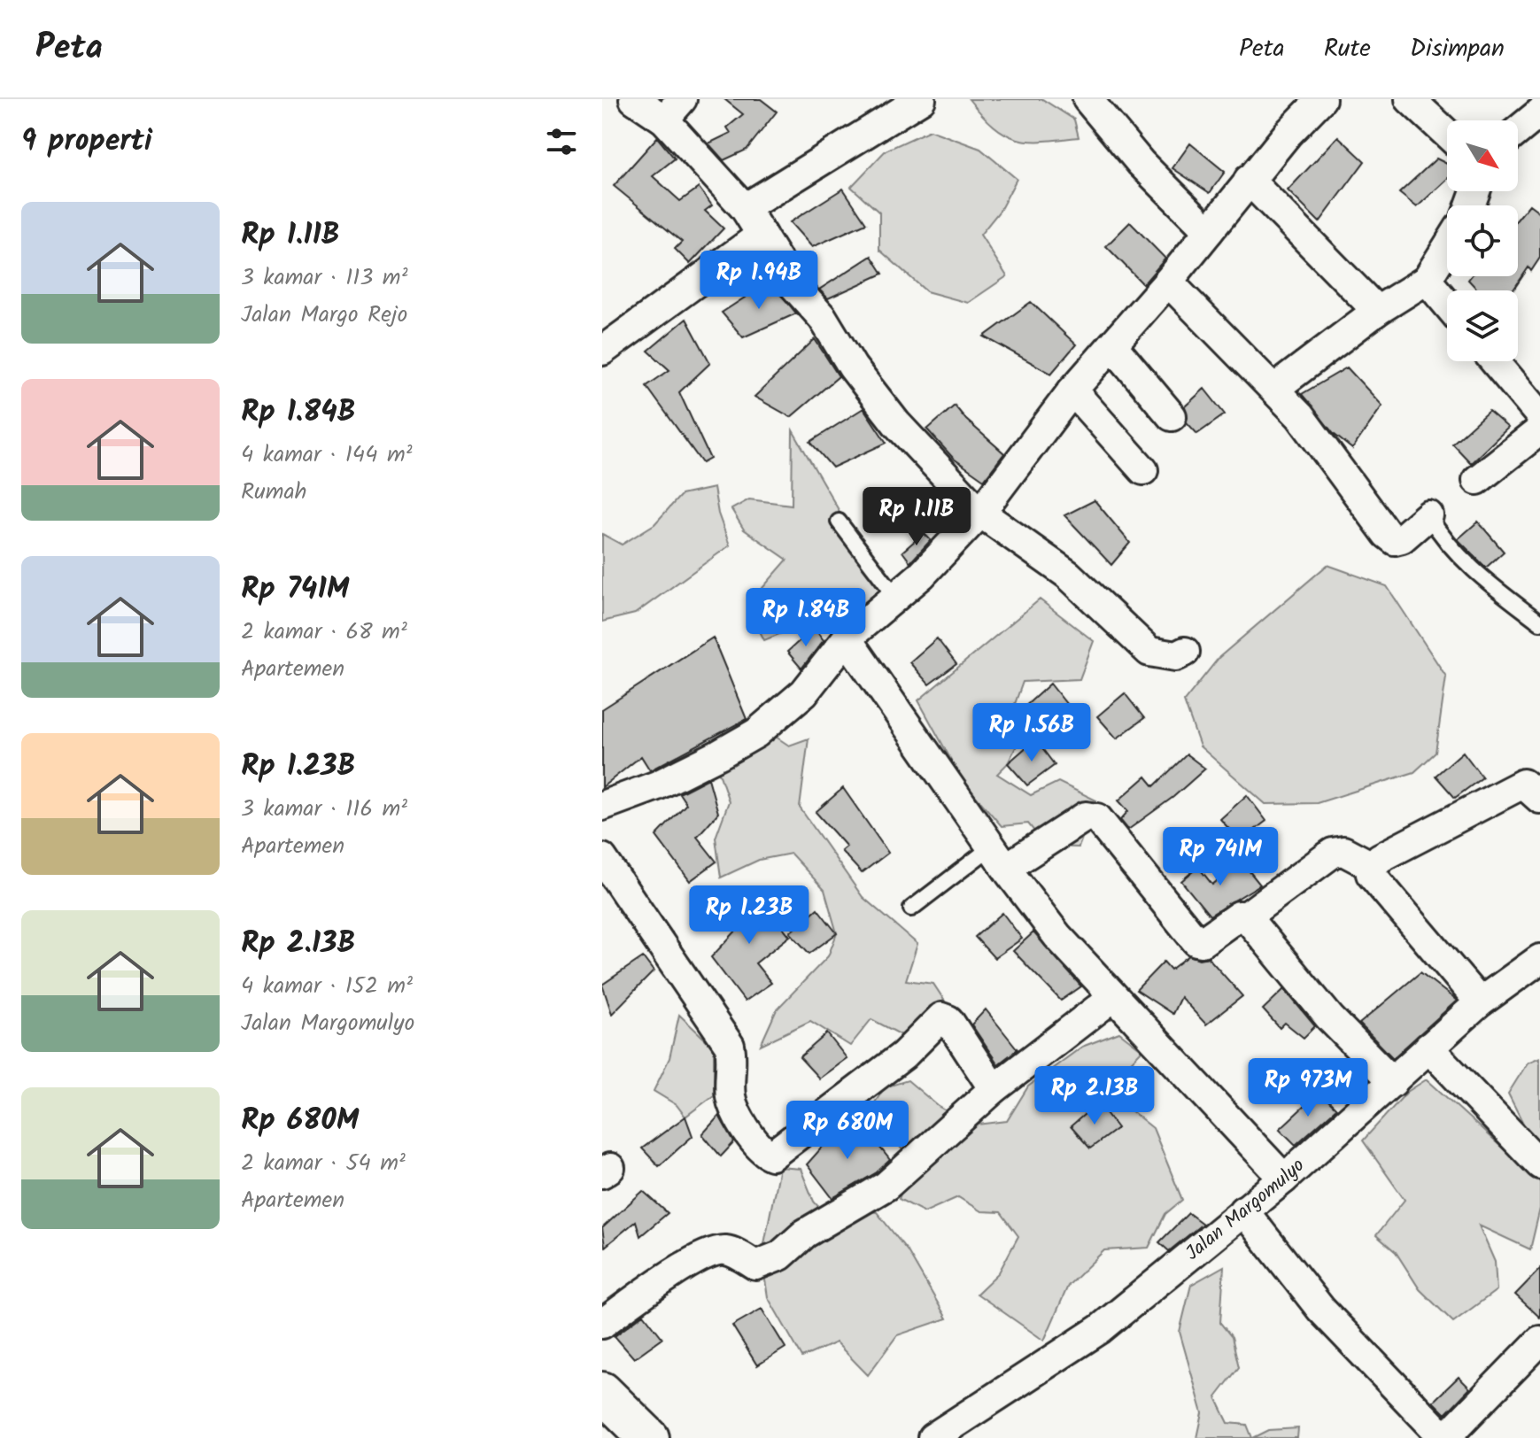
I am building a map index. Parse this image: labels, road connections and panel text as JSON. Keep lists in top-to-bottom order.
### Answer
{
  "streets": {
    "street": ["Jalan Margomulyo"]
  },
  "north": "bottom right",
  "page": {
    "header": "Peta",
    "nav": ["Peta", "Rute", "Disimpan"],
    "heading": "9 properti",
    "list": [
      {
        "name": "Rp 1.11B",
        "note": "3 kamar · 113 m² · Jalan Margo Rejo"
      },
      {
        "name": "Rp 1.84B",
        "note": "4 kamar · 144 m² · Rumah"
      },
      {
        "name": "Rp 741M",
        "note": "2 kamar · 68 m² · Apartemen"
      },
      {
        "name": "Rp 1.23B",
        "note": "3 kamar · 116 m² · Apartemen"
      },
      {
        "name": "Rp 2.13B",
        "note": "4 kamar · 152 m² · Jalan Margomulyo"
      },
      {
        "name": "Rp 680M",
        "note": "2 kamar · 54 m² · Apartemen"
      }
    ],
    "price": [
      "Rp 1.94B",
      "Rp 1.11B",
      "Rp 1.84B",
      "Rp 1.56B",
      "Rp 741M",
      "Rp 1.23B",
      "Rp 973M",
      "Rp 2.13B",
      "Rp 680M"
    ]
  }
}
